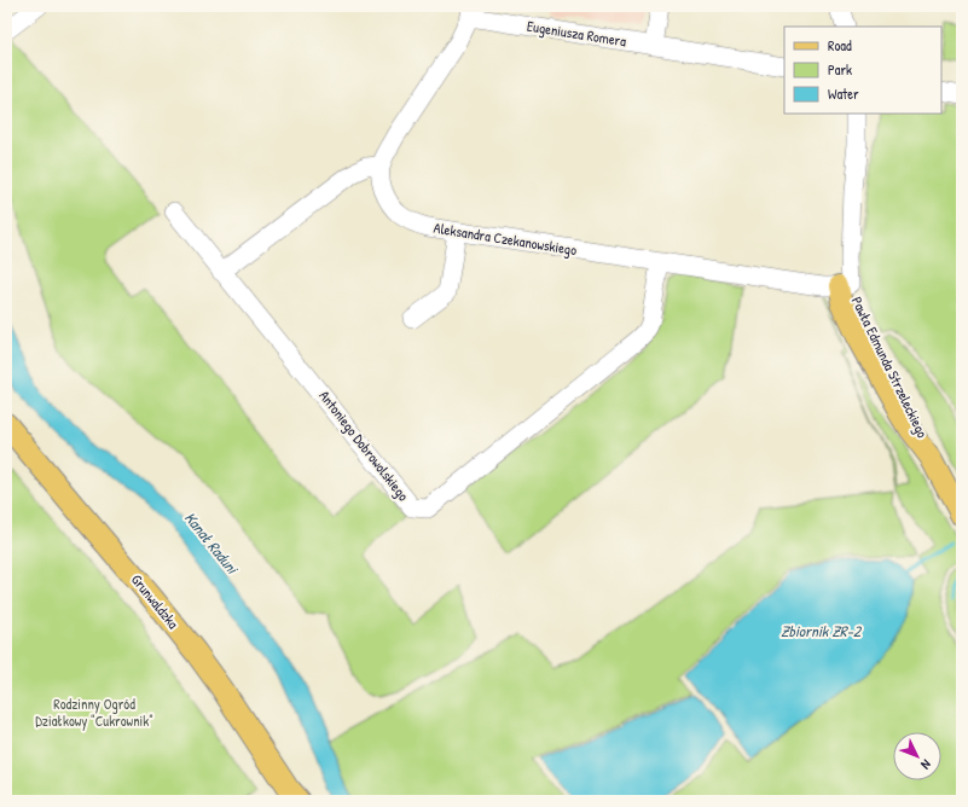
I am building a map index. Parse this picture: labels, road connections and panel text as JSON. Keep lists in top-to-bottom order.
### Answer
{
  "streets": {
    "main road": ["Pawła Edmunda Strzeleckiego", "Grunwaldzka"],
    "street": ["Eugeniusza Romera", "Aleksandra Czekanowskiego", "Antoniego Dobrowolskiego"]
  },
  "crossings": [
    ["Aleksandra Czekanowskiego", "Pawła Edmunda Strzeleckiego"],
    ["Aleksandra Czekanowskiego", "Antoniego Dobrowolskiego"]
  ],
  "water": ["Kanał Raduni", "Zbiornik ZR-2"],
  "parks": ["Rodzinny Ogród Działkowy \"Cukrownik\""],
  "legend": ["Road", "Park", "Water"],
  "north": "bottom right"
}
